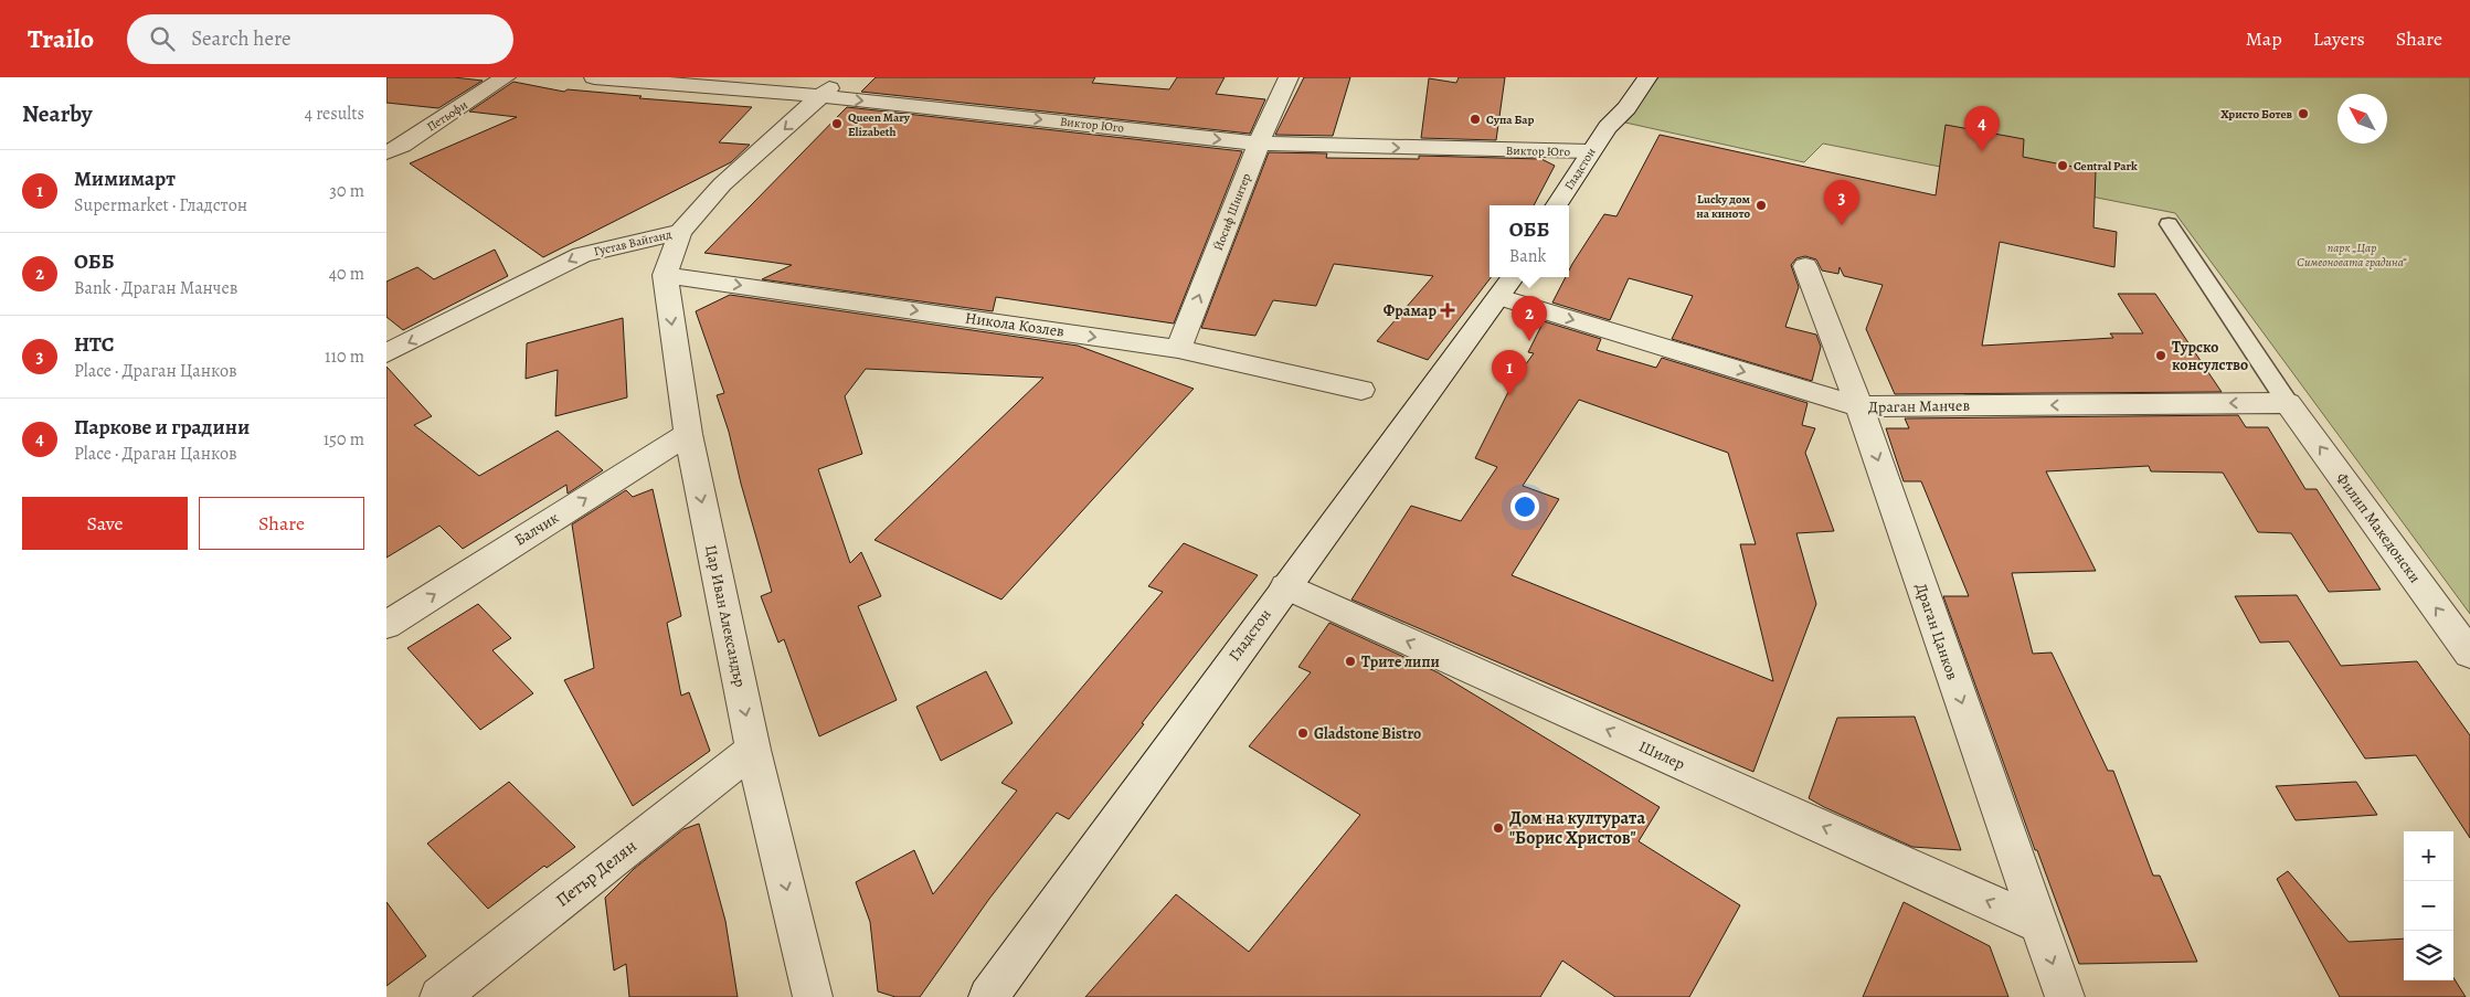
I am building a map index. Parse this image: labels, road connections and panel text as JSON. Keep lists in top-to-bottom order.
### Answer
{
  "streets": {
    "street": [
      "Петьофи",
      "Виктор Юго",
      "Гладстон",
      "Йосиф Шнитер",
      "Густав Вайганд",
      "Никола Козлев",
      "Драган Манчев",
      "Филип Македонски",
      "Балчик",
      "Цар Иван Александър",
      "Драган Цанков",
      "Шилер",
      "Петър Делян"
    ]
  },
  "crossings": [
    ["Виктор Юго", "Гладстон"],
    ["Виктор Юго", "Йосиф Шнитер"],
    ["Виктор Юго", "Густав Вайганд"],
    ["Гладстон", "Драган Манчев"],
    ["Гладстон", "Шилер"],
    ["Йосиф Шнитер", "Никола Козлев"],
    ["Густав Вайганд", "Цар Иван Александър"],
    ["Никола Козлев", "Цар Иван Александър"],
    ["Драган Манчев", "Филип Македонски"],
    ["Драган Манчев", "Драган Цанков"],
    ["Балчик", "Цар Иван Александър"],
    ["Цар Иван Александър", "Петър Делян"],
    ["Драган Цанков", "Шилер"]
  ],
  "one_way": [
    "Виктор Юго",
    "Йосиф Шнитер",
    "Густав Вайганд",
    "Никола Козлев",
    "Филип Македонски",
    "Балчик",
    "Цар Иван Александър",
    "Драган Цанков",
    "Шилер"
  ],
  "parks": ["парк „Цар Симеоновата градина“"],
  "places": {
    "other": [
      "Христо Ботев",
      "Супа Бар",
      "Queen Mary Elizabeth",
      "Central Park",
      "Lucky дом на киното",
      "Турско консулство",
      "Трите липи",
      "Gladstone Bistro",
      "Дом на културата \"Борис Христов\""
    ],
    "health": ["Фрамар"]
  },
  "north": "top left",
  "page": {
    "header": "Trailo",
    "search": "Search here",
    "nav": ["Map", "Layers", "Share"],
    "heading": ["Nearby", "4 results"],
    "pins": [
      "4",
      "3",
      "2",
      "1"
    ],
    "list": [
      {
        "mark": "1",
        "name": "Мимимарт",
        "note": "Supermarket · Гладстон",
        "value": "30 m"
      },
      {
        "mark": "2",
        "name": "ОББ",
        "note": "Bank · Драган Манчев",
        "value": "40 m"
      },
      {
        "mark": "3",
        "name": "НТС",
        "note": "Place · Драган Цанков",
        "value": "110 m"
      },
      {
        "mark": "4",
        "name": "Паркове и градини",
        "note": "Place · Драган Цанков",
        "value": "150 m"
      }
    ],
    "popup": ["ОББ", "Bank"],
    "buttons": ["Save", "Share"],
    "map_buttons": ["+", "−"]
  }
}
